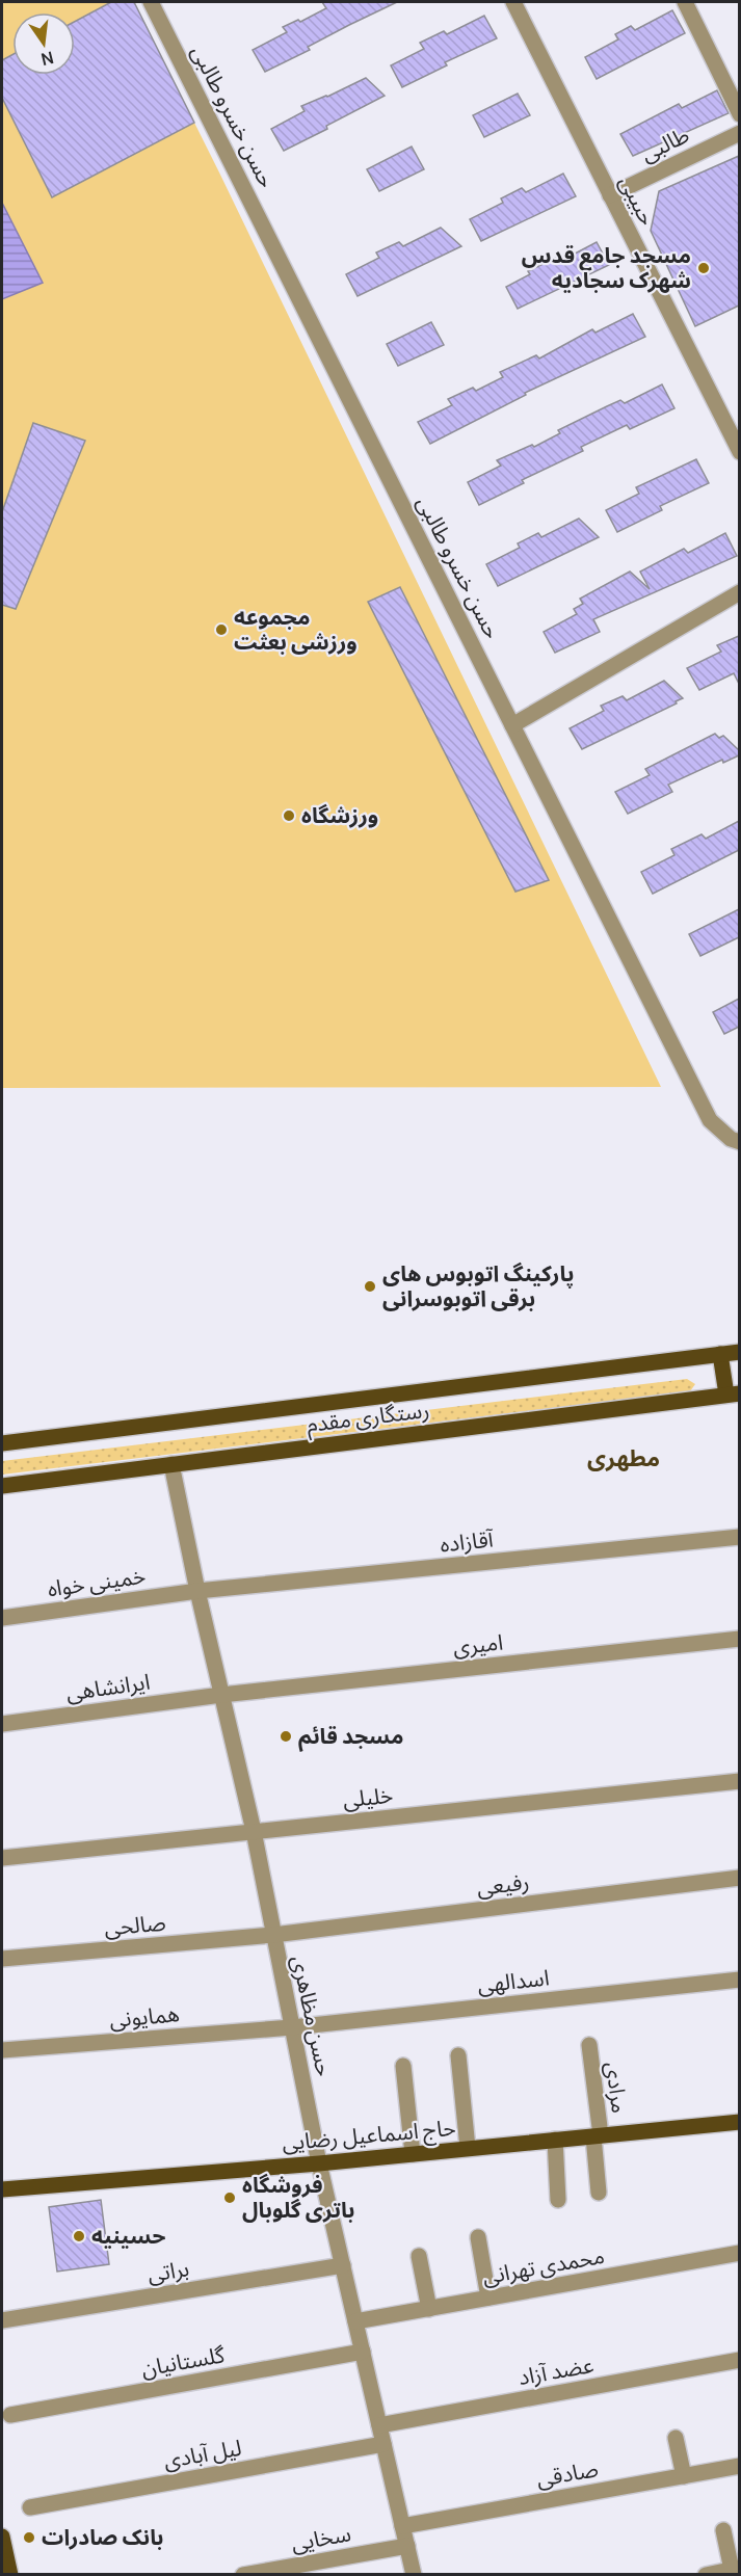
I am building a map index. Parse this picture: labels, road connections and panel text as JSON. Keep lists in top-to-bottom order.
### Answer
{
  "streets": {
    "main road": ["رستگاری مقدم", "حاج اسماعیل رضایی"],
    "street": [
      "حسن خسرو طالبی",
      "طالبی",
      "حبیبی",
      "آقازاده",
      "خمینی خواه",
      "امیری",
      "ایرانشاهی",
      "خلیلی",
      "رفیعی",
      "صالحی",
      "اسدالهی",
      "حسن مظاهری",
      "همایونی",
      "مرادی",
      "محمدی تهرانی",
      "براتی",
      "گلستانیان",
      "عضد آزاد",
      "لیل آبادی",
      "صادقی",
      "سخایی"
    ]
  },
  "crossings": [
    ["طالبی", "حبیبی"],
    ["رستگاری مقدم", "حسن مظاهری"],
    ["آقازاده", "خمینی خواه"],
    ["آقازاده", "حسن مظاهری"],
    ["خمینی خواه", "حسن مظاهری"],
    ["امیری", "ایرانشاهی"],
    ["امیری", "حسن مظاهری"],
    ["ایرانشاهی", "حسن مظاهری"],
    ["خلیلی", "حسن مظاهری"],
    ["رفیعی", "صالحی"],
    ["رفیعی", "حسن مظاهری"],
    ["صالحی", "حسن مظاهری"],
    ["اسدالهی", "حسن مظاهری"],
    ["اسدالهی", "همایونی"],
    ["حسن مظاهری", "همایونی"],
    ["حسن مظاهری", "حاج اسماعیل رضایی"],
    ["حسن مظاهری", "محمدی تهرانی"],
    ["حسن مظاهری", "براتی"],
    ["حسن مظاهری", "گلستانیان"],
    ["حسن مظاهری", "عضد آزاد"],
    ["حسن مظاهری", "لیل آبادی"],
    ["حسن مظاهری", "صادقی"],
    ["حسن مظاهری", "سخایی"],
    ["مرادی", "حاج اسماعیل رضایی"]
  ],
  "districts": ["مطهری"],
  "places": [
    "مسجد جامع قدس شهرک سجادیه",
    "مجموعه ورزشی بعثت",
    "ورزشگاه",
    "پارکینگ اتوبوس های برقی اتوبوسرانی",
    "مسجد قائم",
    "فروشگاه باتری گلوبال",
    "حسینیه",
    "بانک صادرات"
  ],
  "north": "bottom"
}
